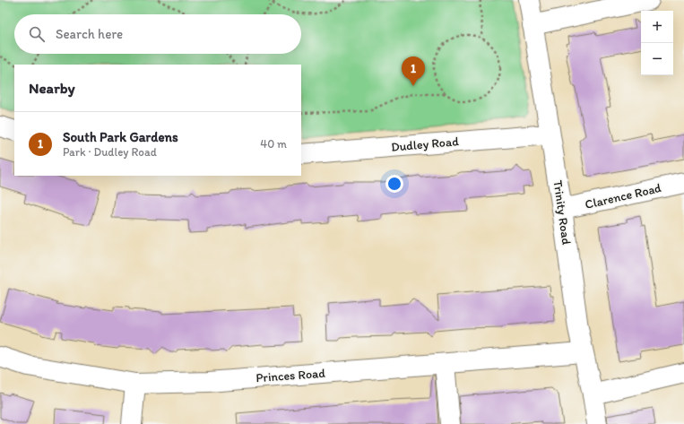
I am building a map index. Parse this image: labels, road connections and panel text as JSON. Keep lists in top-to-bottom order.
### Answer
{
  "streets": {
    "street": [
      "Dudley Road",
      "Clarence Road",
      "Trinity Road",
      "Princes Road"
    ]
  },
  "crossings": [
    ["Dudley Road", "Trinity Road"],
    ["Clarence Road", "Trinity Road"],
    ["Trinity Road", "Princes Road"]
  ],
  "page": {
    "map_buttons": ["+", "−"],
    "search": "Search here",
    "pins": "1",
    "heading": "Nearby",
    "list": [
      {
        "mark": "1",
        "name": "South Park Gardens",
        "note": "Park · Dudley Road",
        "value": "40 m"
      }
    ]
  }
}
